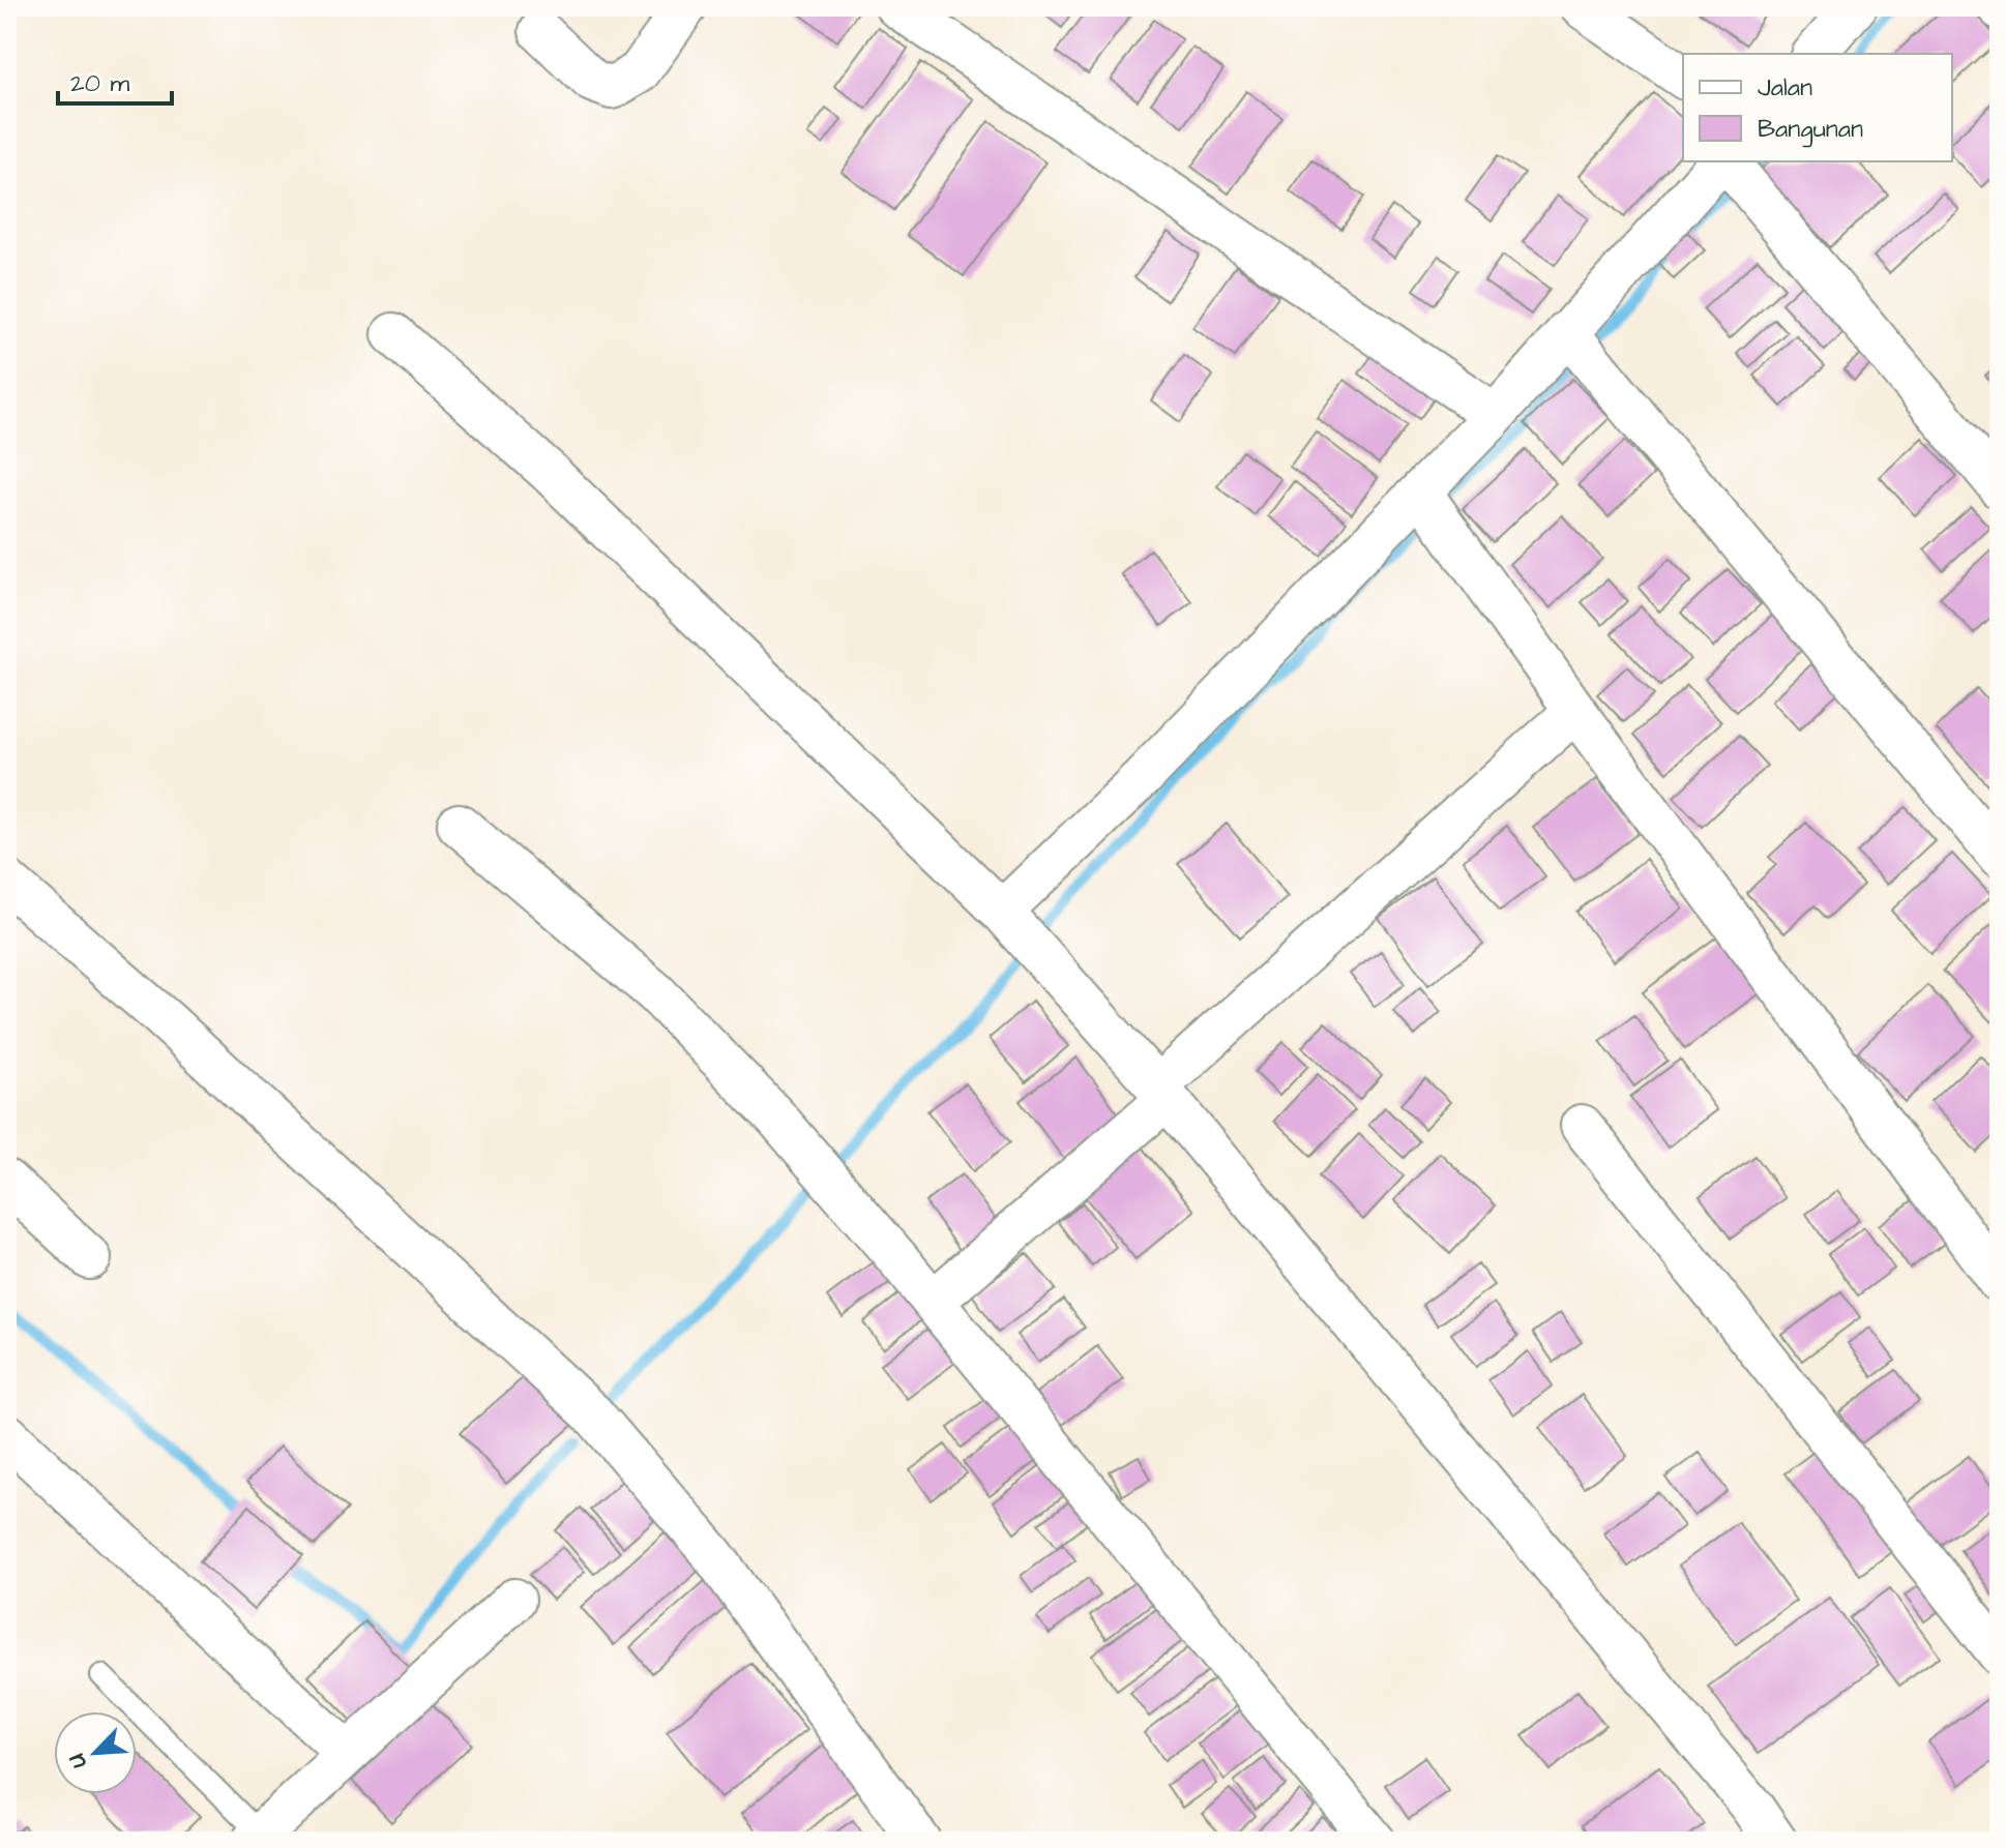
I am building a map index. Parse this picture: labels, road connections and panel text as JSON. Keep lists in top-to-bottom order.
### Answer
{
  "legend": ["Jalan", "Bangunan"],
  "scale_bar": "20 m",
  "north": "bottom left"
}
